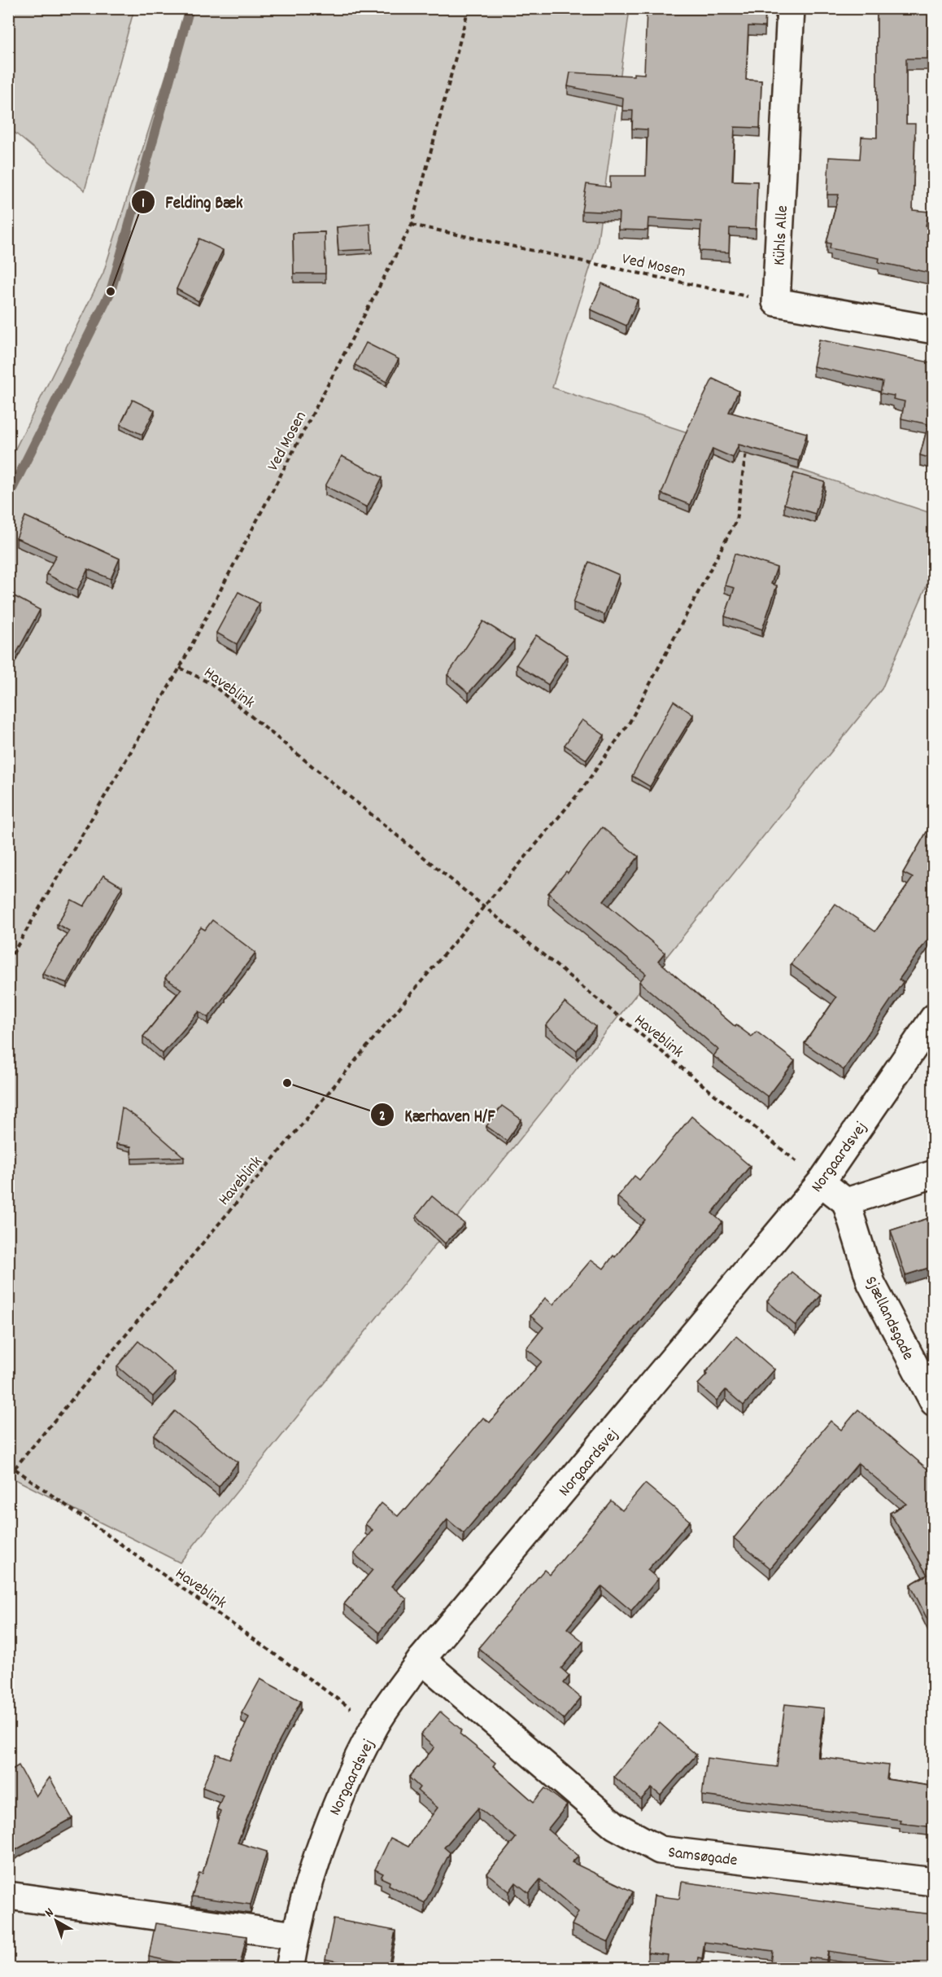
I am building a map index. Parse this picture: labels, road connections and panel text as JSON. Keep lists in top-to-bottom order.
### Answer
{
  "streets": {
    "street": [
      "Kühls Alle",
      "Norgaardsvej",
      "Sjællandsgade",
      "Samsøgade"
    ],
    "path": ["Ved Mosen", "Haveblink"]
  },
  "crossings": [
    ["Kühls Alle", "Ved Mosen"],
    ["Ved Mosen", "Haveblink"],
    ["Haveblink", "Norgaardsvej"],
    ["Norgaardsvej", "Samsøgade"]
  ],
  "places": ["Felding Bæk", "Kærhaven H/F"],
  "north": "top left"
}
